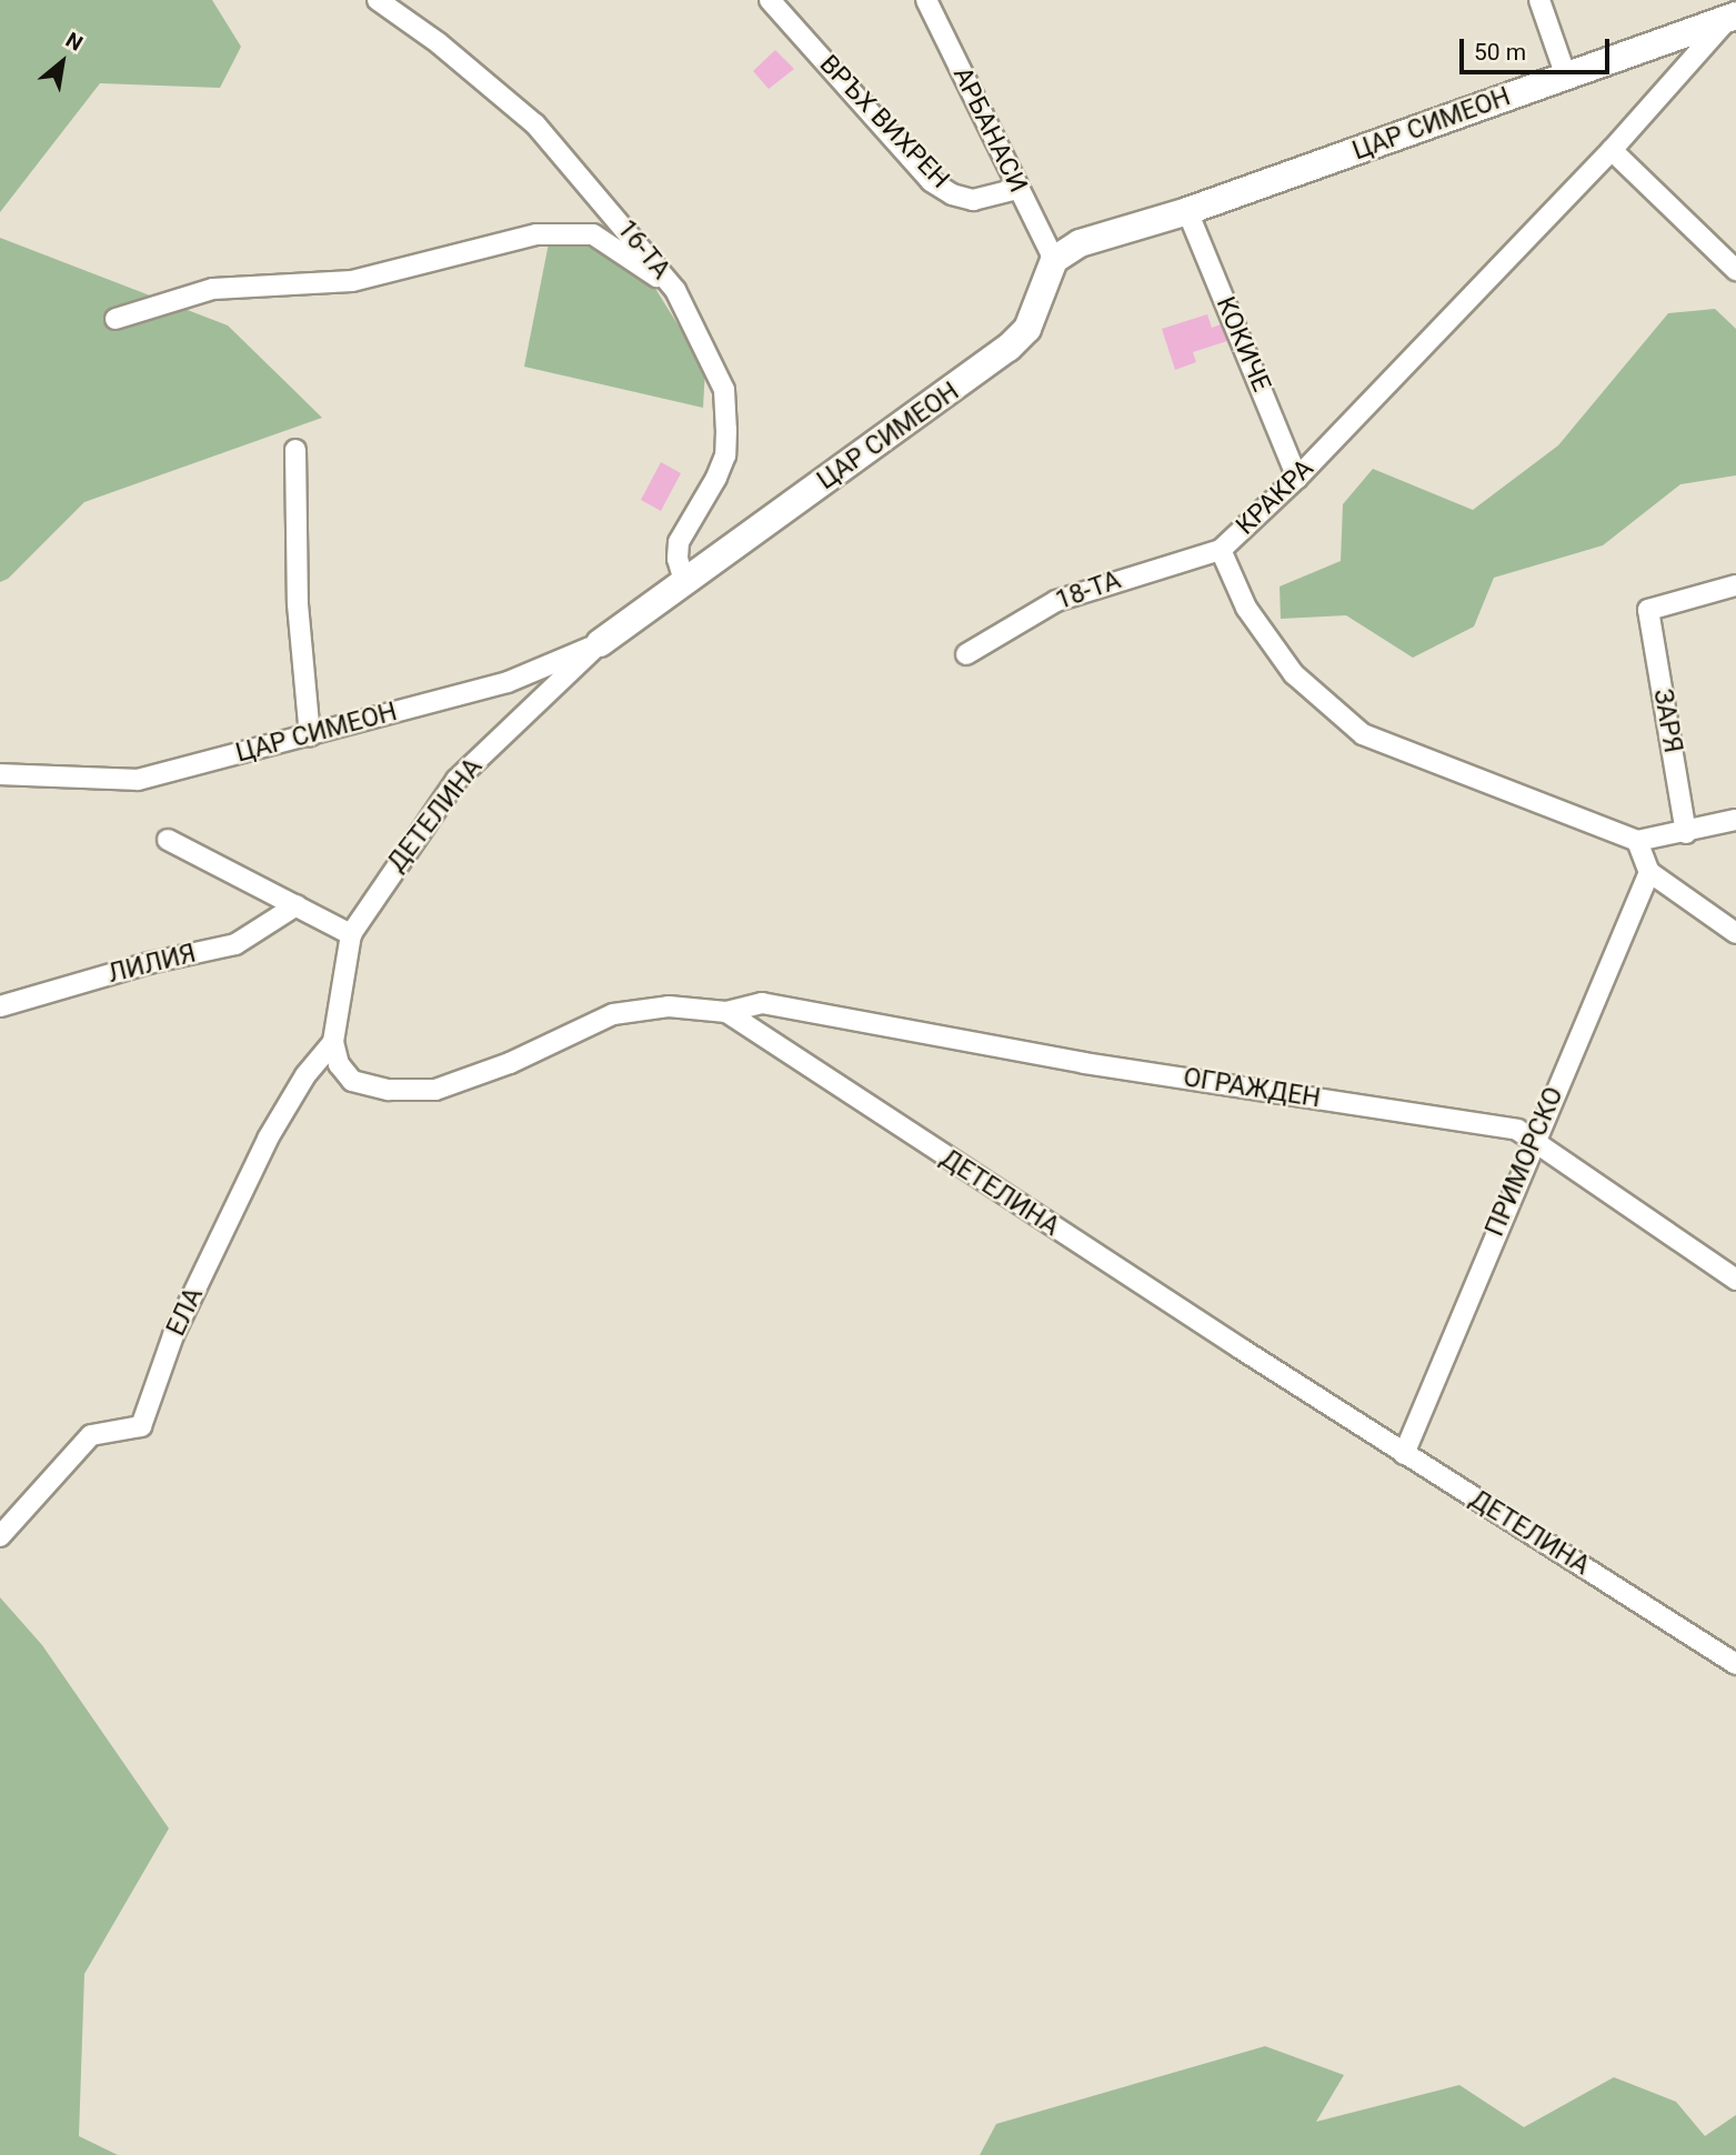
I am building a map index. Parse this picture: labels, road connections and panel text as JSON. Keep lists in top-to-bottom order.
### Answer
{
  "streets": {
    "street": [
      "ВРЪХ ВИХРЕН",
      "ЦАР СИМЕОН",
      "АРБАНАСИ",
      "16-ТА",
      "КОКИЧЕ",
      "КРАКРА",
      "18-ТА",
      "ЗАРЯ",
      "ДЕТЕЛИНА",
      "ЛИЛИЯ",
      "ОГРАЖДЕН",
      "ПРИМОРСКО",
      "ЕЛА"
    ]
  },
  "crossings": [
    ["ВРЪХ ВИХРЕН", "АРБАНАСИ"],
    ["ЦАР СИМЕОН", "АРБАНАСИ"],
    ["ЦАР СИМЕОН", "16-ТА"],
    ["ЦАР СИМЕОН", "КОКИЧЕ"],
    ["ЦАР СИМЕОН", "КРАКРА"],
    ["ЦАР СИМЕОН", "ДЕТЕЛИНА"],
    ["КОКИЧЕ", "КРАКРА"],
    ["КРАКРА", "18-ТА"],
    ["ДЕТЕЛИНА", "ОГРАЖДЕН"],
    ["ДЕТЕЛИНА", "ПРИМОРСКО"],
    ["ДЕТЕЛИНА", "ЕЛА"],
    ["ОГРАЖДЕН", "ПРИМОРСКО"]
  ],
  "scale_bar": "50 m",
  "north": "top right"
}
